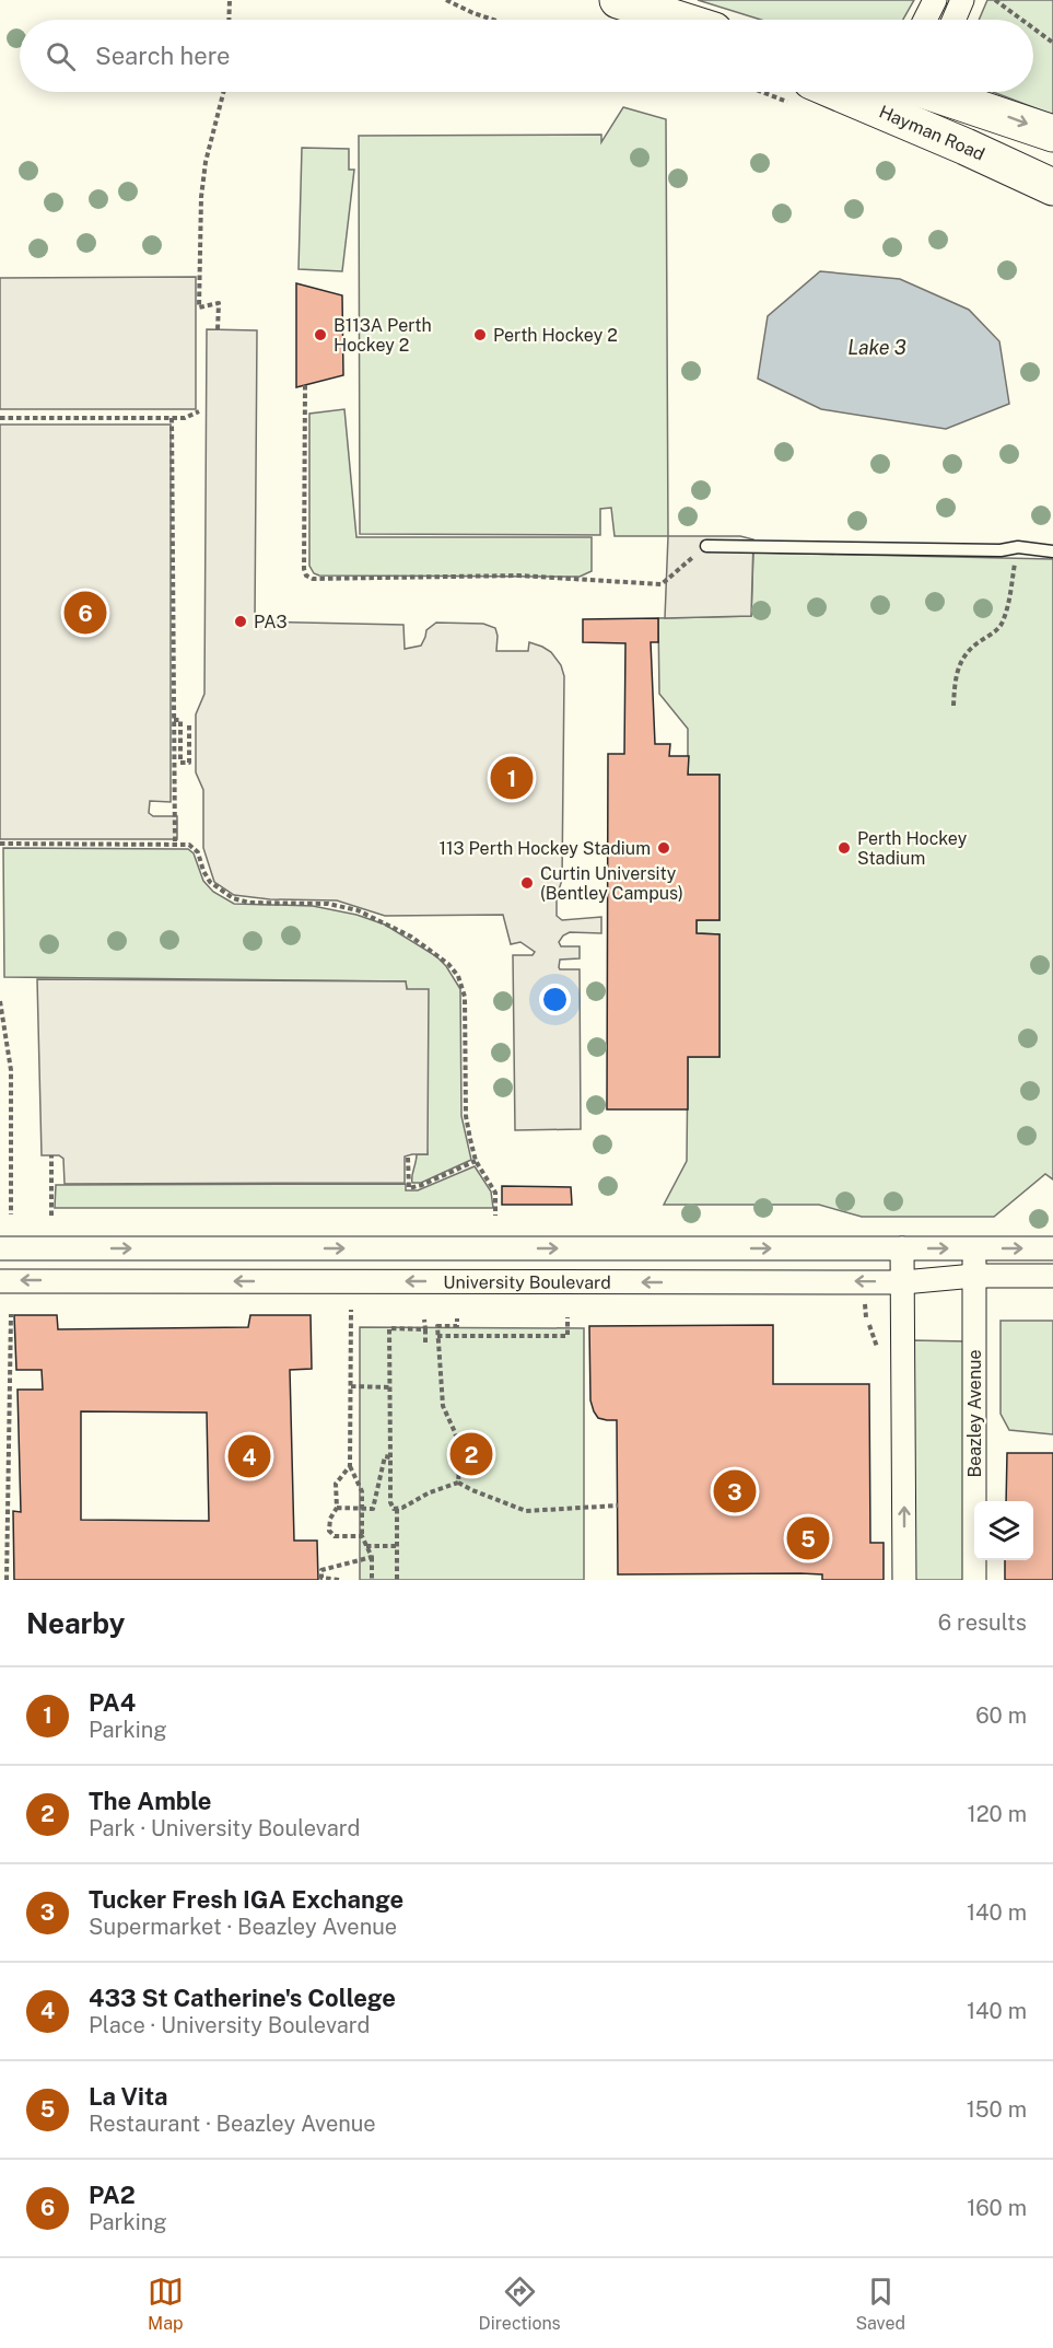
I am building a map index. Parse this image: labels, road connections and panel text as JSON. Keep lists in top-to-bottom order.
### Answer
{
  "streets": {
    "main road": ["Hayman Road"],
    "street": ["University Boulevard", "Beazley Avenue"]
  },
  "crossings": [
    ["University Boulevard", "Beazley Avenue"]
  ],
  "water": ["Lake 3"],
  "places": [
    "B113A Perth Hockey 2",
    "Perth Hockey 2",
    "PA3",
    "113 Perth Hockey Stadium",
    "Perth Hockey Stadium",
    "Curtin University (Bentley Campus)"
  ],
  "page": {
    "search": "Search here",
    "pins": [
      "6",
      "1",
      "2",
      "4",
      "3",
      "5"
    ],
    "heading": ["Nearby", "6 results"],
    "list": [
      {
        "mark": "1",
        "name": "PA4",
        "note": "Parking",
        "value": "60 m"
      },
      {
        "mark": "2",
        "name": "The Amble",
        "note": "Park · University Boulevard",
        "value": "120 m"
      },
      {
        "mark": "3",
        "name": "Tucker Fresh IGA Exchange",
        "note": "Supermarket · Beazley Avenue",
        "value": "140 m"
      },
      {
        "mark": "4",
        "name": "433 St Catherine's College",
        "note": "Place · University Boulevard",
        "value": "140 m"
      },
      {
        "mark": "5",
        "name": "La Vita",
        "note": "Restaurant · Beazley Avenue",
        "value": "150 m"
      },
      {
        "mark": "6",
        "name": "PA2",
        "note": "Parking",
        "value": "160 m"
      }
    ],
    "nav": ["Map", "Directions", "Saved"]
  }
}
